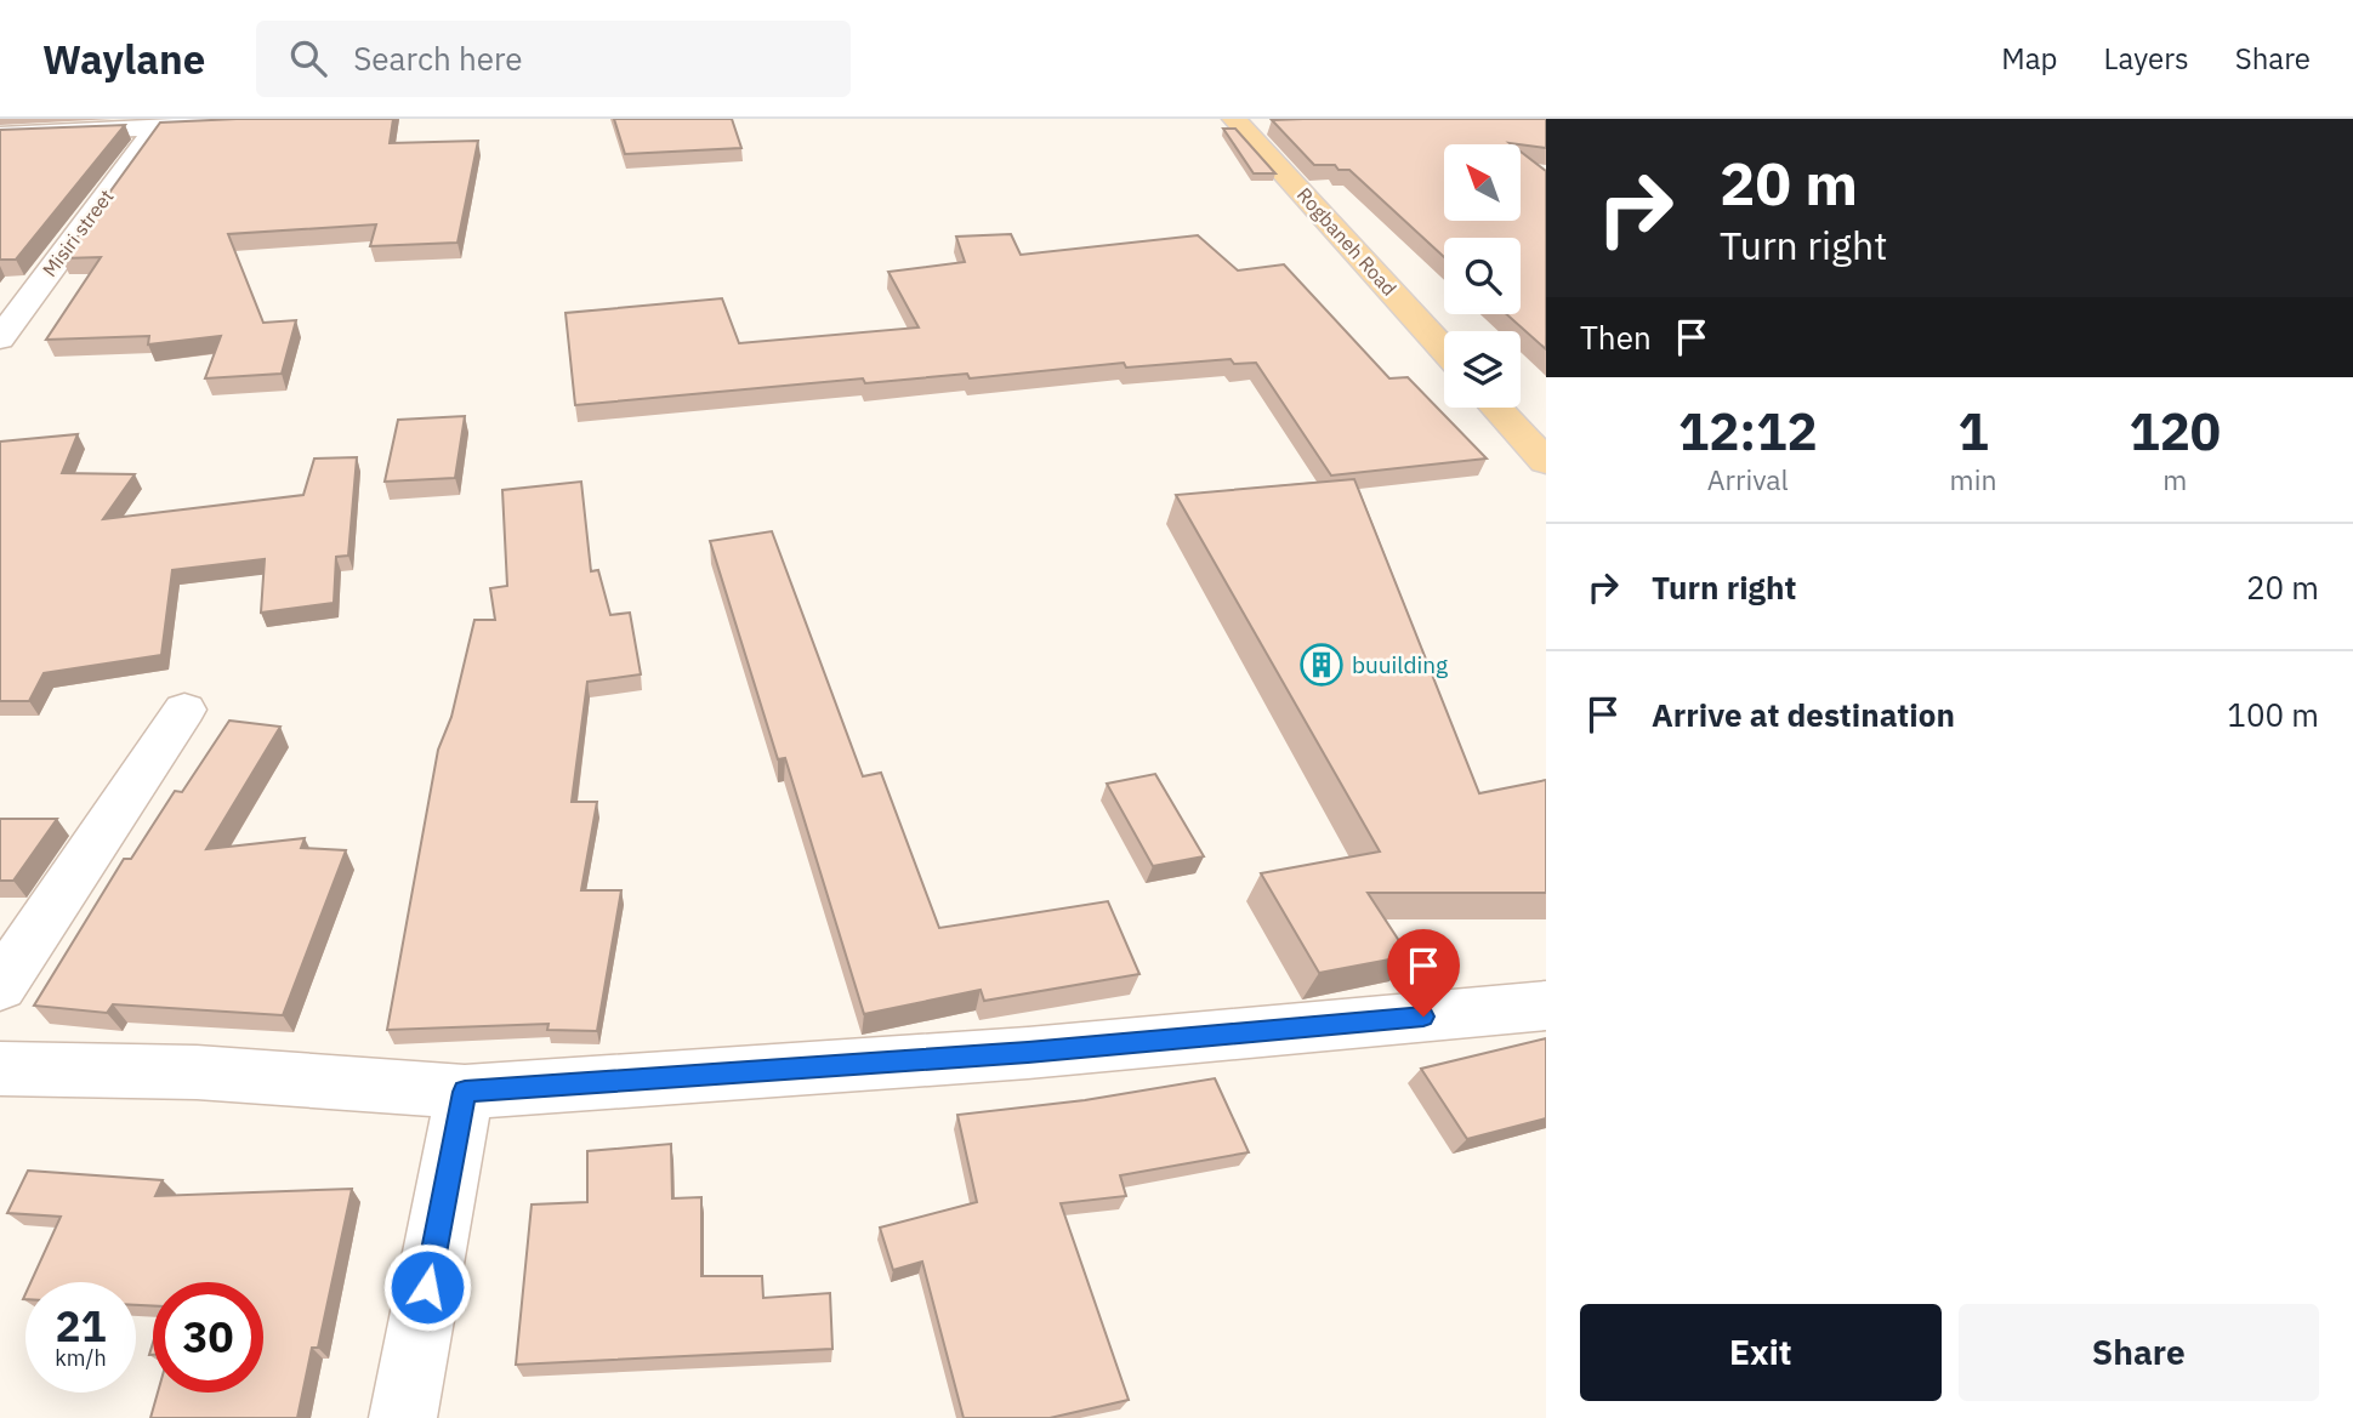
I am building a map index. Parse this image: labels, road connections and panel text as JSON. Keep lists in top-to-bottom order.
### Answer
{
  "streets": {
    "main road": ["Rogbaneh Road"],
    "street": ["Misiri street"]
  },
  "places": {
    "building": ["buuilding"]
  },
  "north": "top left",
  "page": {
    "header": "Waylane",
    "search": "Search here",
    "nav": ["Map", "Layers", "Share"],
    "turn": ["20 m", "Turn right"],
    "then": "Then",
    "eta": [
      "12:12",
      "Arrival",
      "1",
      "min",
      "120",
      "m"
    ],
    "list": [
      {
        "name": "Turn right",
        "value": "20 m"
      },
      {
        "name": "Arrive at destination",
        "value": "100 m"
      }
    ],
    "speed": "21 km/h",
    "limit": "30",
    "buttons": ["Exit", "Share"]
  }
}
